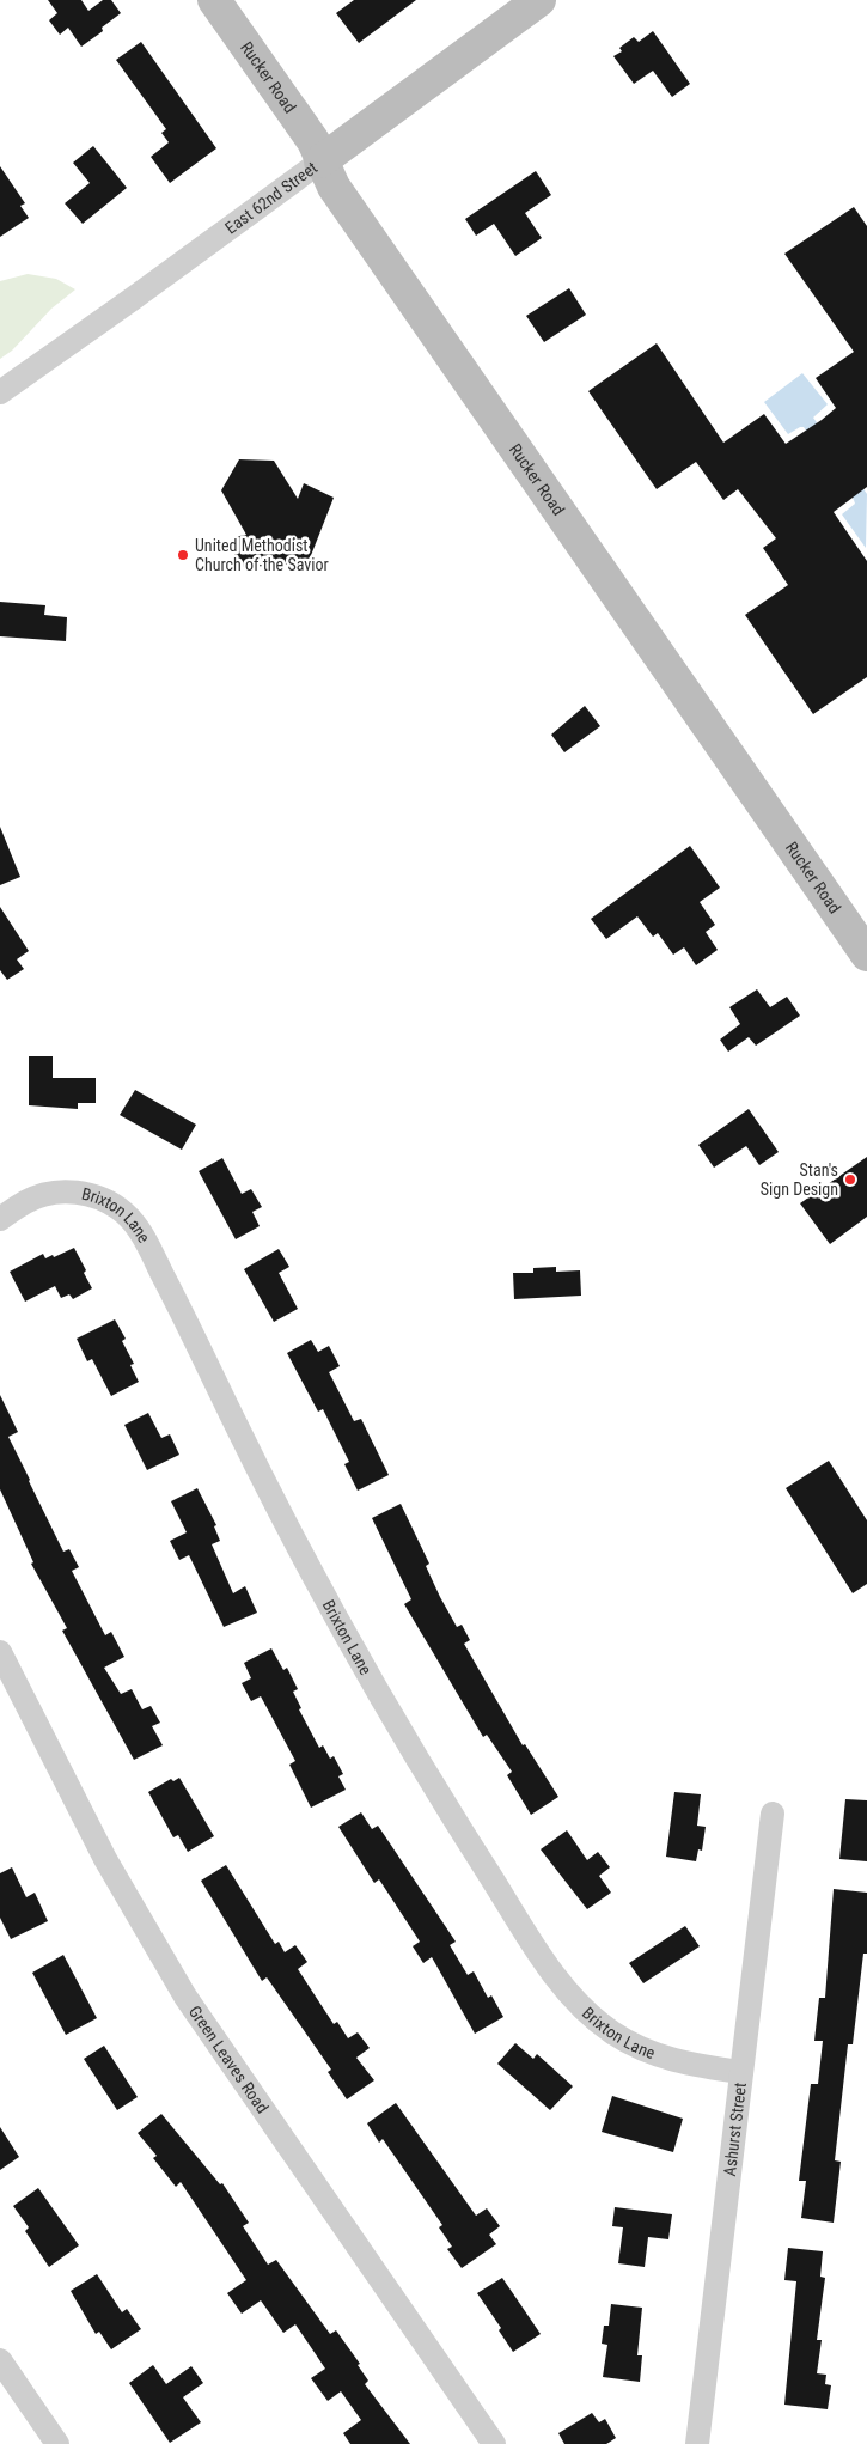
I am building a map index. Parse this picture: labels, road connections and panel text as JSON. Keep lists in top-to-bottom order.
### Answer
{
  "streets": {
    "street": [
      "Rucker Road",
      "East 62nd Street",
      "Brixton Lane",
      "Green Leaves Road",
      "Ashurst Street"
    ]
  },
  "crossings": [
    ["Rucker Road", "East 62nd Street"],
    ["Brixton Lane", "Ashurst Street"]
  ],
  "places": ["United Methodist Church of the Savior", "Stan's Sign Design"]
}
